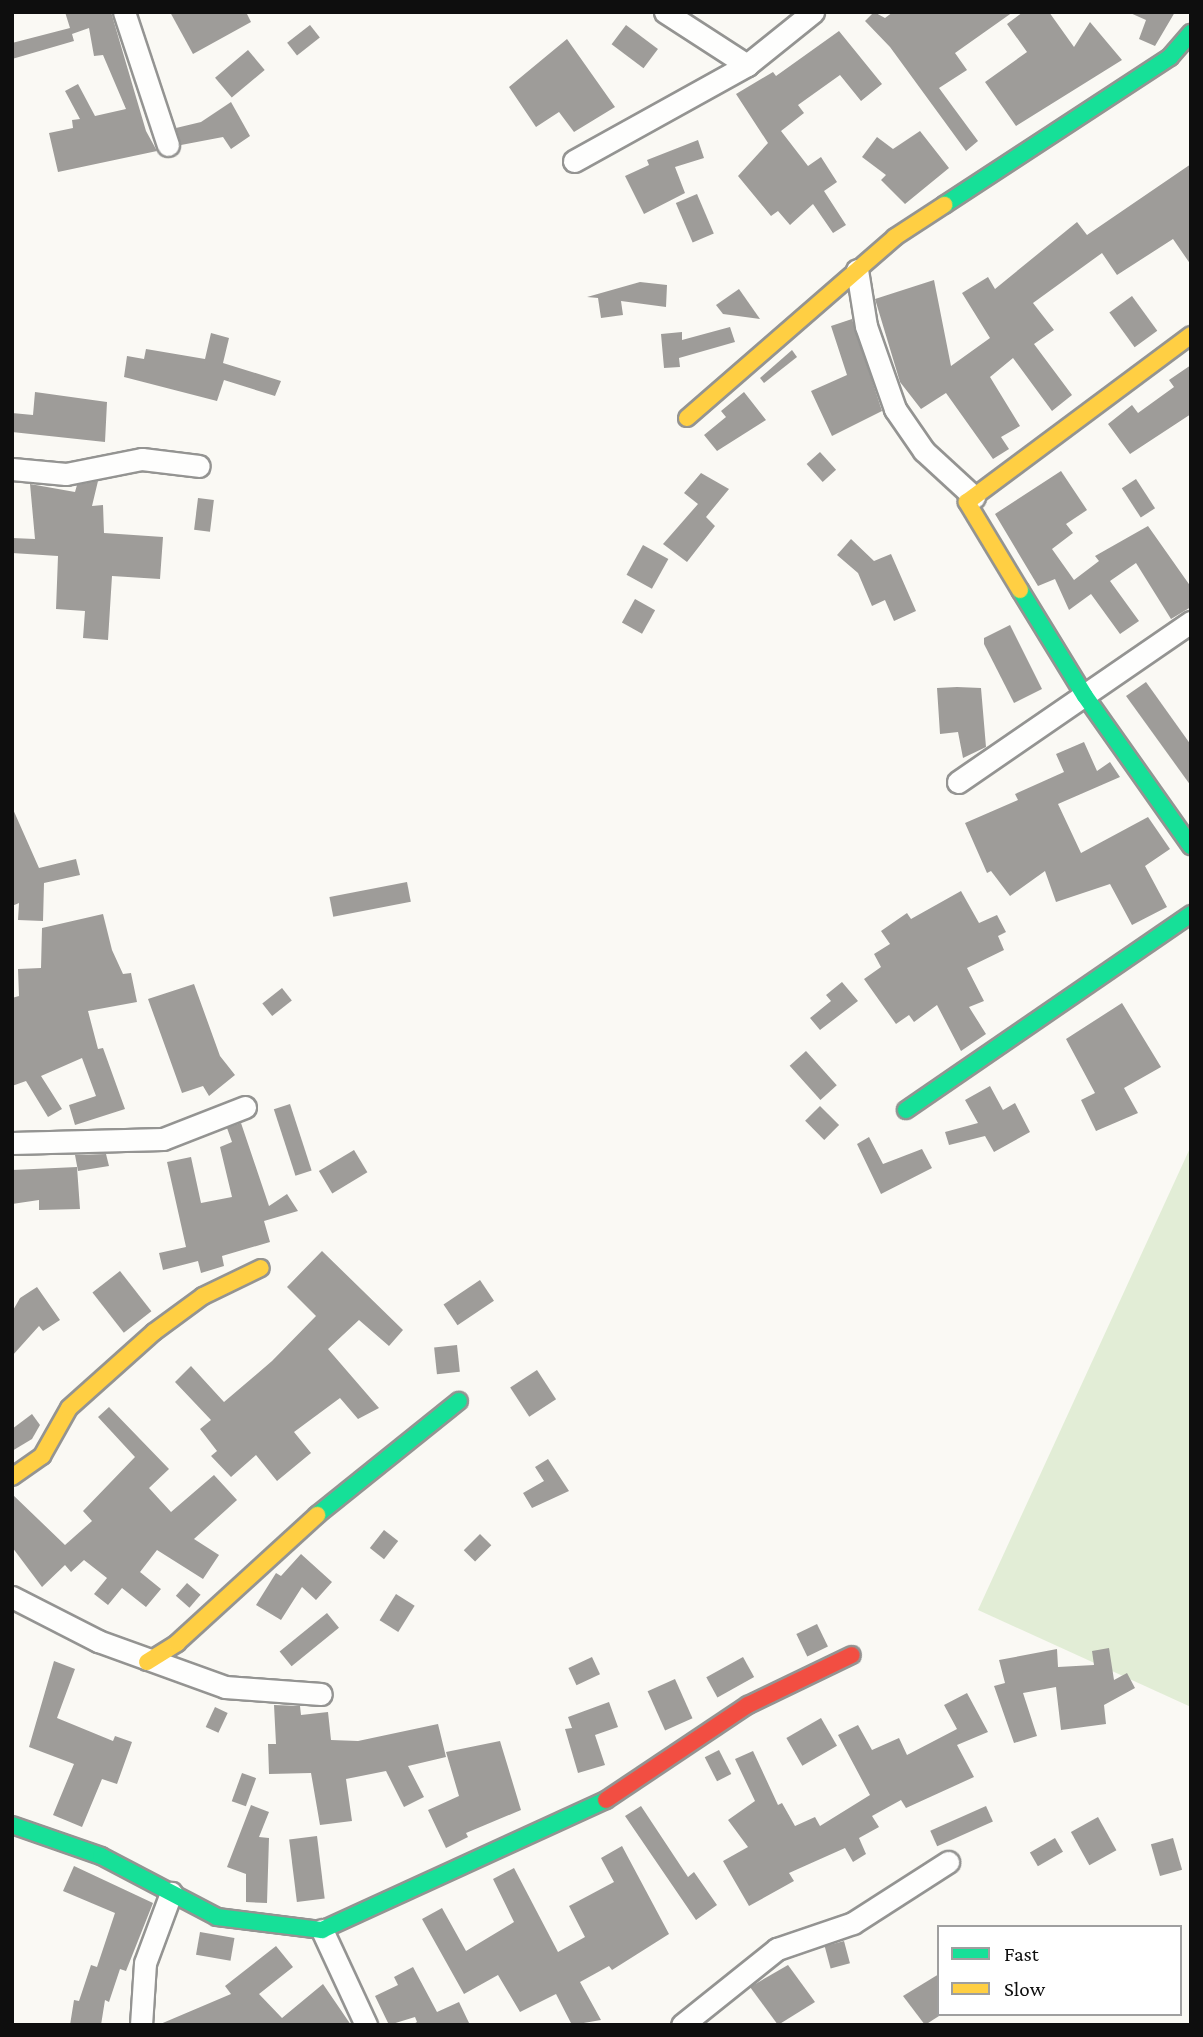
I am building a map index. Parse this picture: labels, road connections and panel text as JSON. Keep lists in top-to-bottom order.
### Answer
{
  "legend": ["Fast", "Slow"]
}
